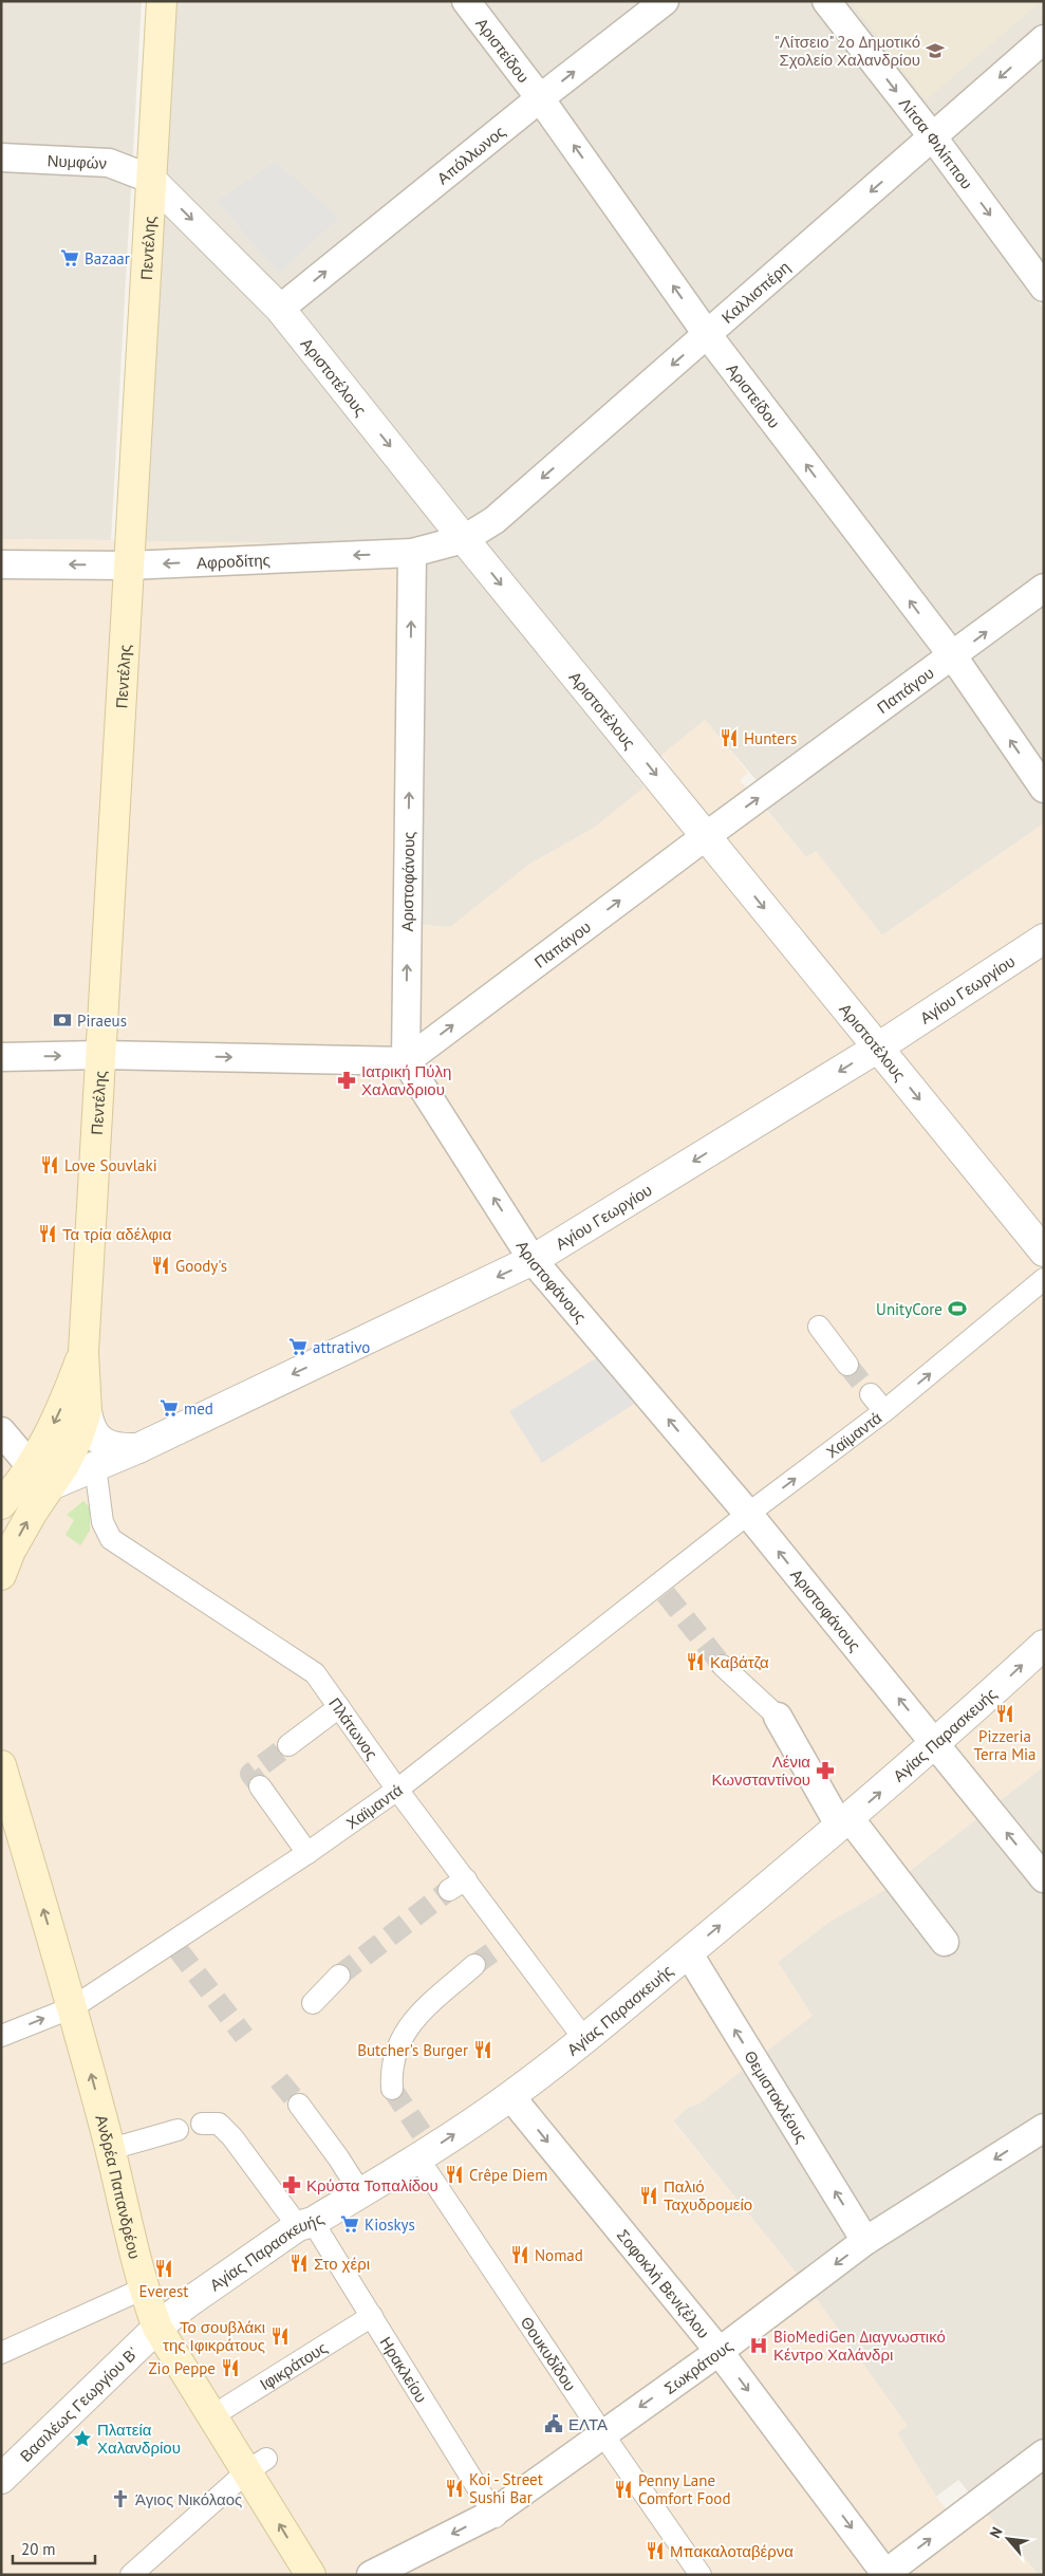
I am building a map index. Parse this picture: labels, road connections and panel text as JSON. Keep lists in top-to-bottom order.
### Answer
{
  "streets": {
    "main road": ["Πεντέλης", "Ανδρέα Παπανδρέου"],
    "street": [
      "Αριστείδου",
      "Λίτσα Φιλίππου",
      "Απόλλωνος",
      "Νυμφών",
      "Καλλισπέρη",
      "Αριστοτέλους",
      "Αφροδίτης",
      "Παπάγου",
      "Αριστοφάνους",
      "Αγίου Γεωργίου",
      "Χαϊμαντά",
      "Πλάτωνος",
      "Αγίας Παρασκευής",
      "Θεμιστοκλέους",
      "Σοφοκλή Βενιζέλου",
      "Θουκυδίδου",
      "Ιφικράτους",
      "Σωκράτους",
      "Ηρακλείου",
      "Βασιλέως Γεωργίου Β'"
    ]
  },
  "crossings": [
    ["Αριστείδου", "Απόλλωνος"],
    ["Αριστείδου", "Καλλισπέρη"],
    ["Αριστείδου", "Παπάγου"],
    ["Λίτσα Φιλίππου", "Καλλισπέρη"],
    ["Απόλλωνος", "Αριστοτέλους"],
    ["Νυμφών", "Πεντέλης"],
    ["Νυμφών", "Αριστοτέλους"],
    ["Πεντέλης", "Αριστοτέλους"],
    ["Πεντέλης", "Αφροδίτης"],
    ["Καλλισπέρη", "Αριστοτέλους"],
    ["Καλλισπέρη", "Αφροδίτης"],
    ["Αριστοτέλους", "Αφροδίτης"],
    ["Αριστοτέλους", "Παπάγου"],
    ["Αριστοτέλους", "Αγίου Γεωργίου"],
    ["Αφροδίτης", "Αριστοφάνους"],
    ["Παπάγου", "Αριστοφάνους"],
    ["Αριστοφάνους", "Αγίου Γεωργίου"],
    ["Αριστοφάνους", "Χαϊμαντά"],
    ["Αριστοφάνους", "Αγίας Παρασκευής"],
    ["Αγίου Γεωργίου", "Πλάτωνος"],
    ["Χαϊμαντά", "Πλάτωνος"],
    ["Χαϊμαντά", "Ανδρέα Παπανδρέου"],
    ["Πλάτωνος", "Αγίας Παρασκευής"],
    ["Αγίας Παρασκευής", "Θεμιστοκλέους"],
    ["Αγίας Παρασκευής", "Ανδρέα Παπανδρέου"],
    ["Αγίας Παρασκευής", "Σοφοκλή Βενιζέλου"],
    ["Αγίας Παρασκευής", "Θουκυδίδου"],
    ["Αγίας Παρασκευής", "Ηρακλείου"],
    ["Αγίας Παρασκευής", "Βασιλέως Γεωργίου Β'"],
    ["Θεμιστοκλέους", "Σωκράτους"],
    ["Ανδρέα Παπανδρέου", "Ιφικράτους"],
    ["Ανδρέα Παπανδρέου", "Βασιλέως Γεωργίου Β'"],
    ["Σοφοκλή Βενιζέλου", "Σωκράτους"],
    ["Θουκυδίδου", "Σωκράτους"],
    ["Ιφικράτους", "Ηρακλείου"],
    ["Σωκράτους", "Ηρακλείου"]
  ],
  "one_way": [
    "Αριστείδου",
    "Λίτσα Φιλίππου",
    "Απόλλωνος",
    "Καλλισπέρη",
    "Αριστοτέλους",
    "Αφροδίτης",
    "Παπάγου",
    "Αριστοφάνους",
    "Αγίου Γεωργίου",
    "Αγίας Παρασκευής",
    "Ανδρέα Παπανδρέου",
    "Σοφοκλή Βενιζέλου",
    "Σωκράτους"
  ],
  "places": {
    "school or university": ["\"Λίτσειο\" 2ο Δημοτικό Σχολείο Χαλανδρίου"],
    "supermarket": [
      "Bazaar",
      "attrativo",
      "med",
      "Kioskys"
    ],
    "restaurant": [
      "Hunters",
      "Love Souvlaki",
      "Τα τρία αδέλφια",
      "Goody's",
      "Καβάτζα",
      "Pizzeria Terra Mia",
      "Butcher's Burger",
      "Crêpe Diem",
      "Παλιό Ταχυδρομείο",
      "Nomad",
      "Στο χέρι",
      "Everest",
      "Το σουβλάκι της Ιφικράτους",
      "Zio Peppe",
      "Koi - Street Sushi Bar",
      "Penny Lane Comfort Food",
      "Μπακαλοταβέρνα"
    ],
    "bank": ["Piraeus"],
    "pharmacy": ["Ιατρική Πύλη Χαλανδριου", "Λένια Κωνσταντίνου", "Κρύστα Τοπαλίδου"],
    "sports": ["UnityCore"],
    "hospital": ["BioMediGen Διαγνωστικό Κέντρο Χαλάνδρι"],
    "public building": ["ΕΛΤΑ"],
    "place": ["Πλατεία Χαλανδρίου"],
    "church": ["Άγιος Νικόλαος"]
  },
  "scale_bar": "20 m",
  "north": "top left"
}
